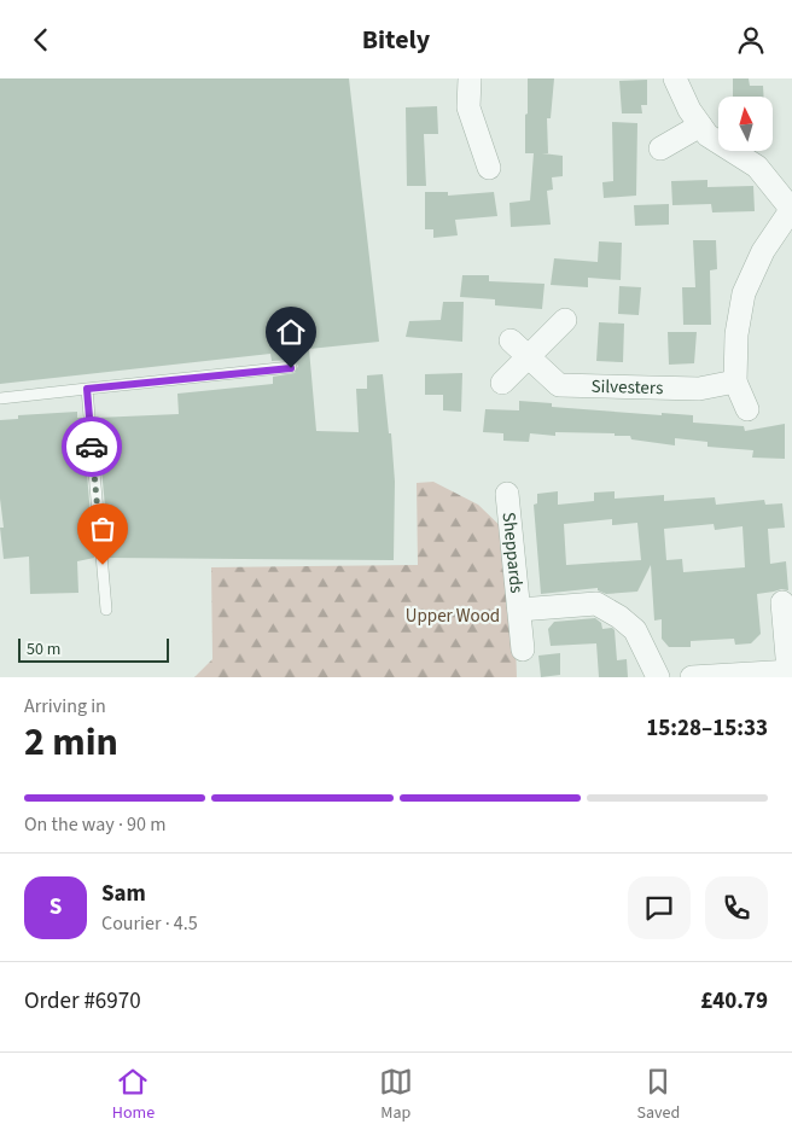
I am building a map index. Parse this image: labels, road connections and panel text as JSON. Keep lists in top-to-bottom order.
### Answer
{
  "streets": {
    "street": ["Silvesters", "Sheppards"]
  },
  "parks": ["Upper Wood"],
  "scale_bar": "50 m",
  "north": "top",
  "page": {
    "header": "Bitely",
    "scale": "50 m",
    "heading": ["2 min", "Arriving in", "15:28–15:33"],
    "panel": [
      "Sam",
      "Courier · 4.5",
      "Order #6970",
      "£40.79"
    ],
    "bar": "On the way · 90 m",
    "round": "S",
    "tabs": ["Home", "Map", "Saved"]
  }
}
